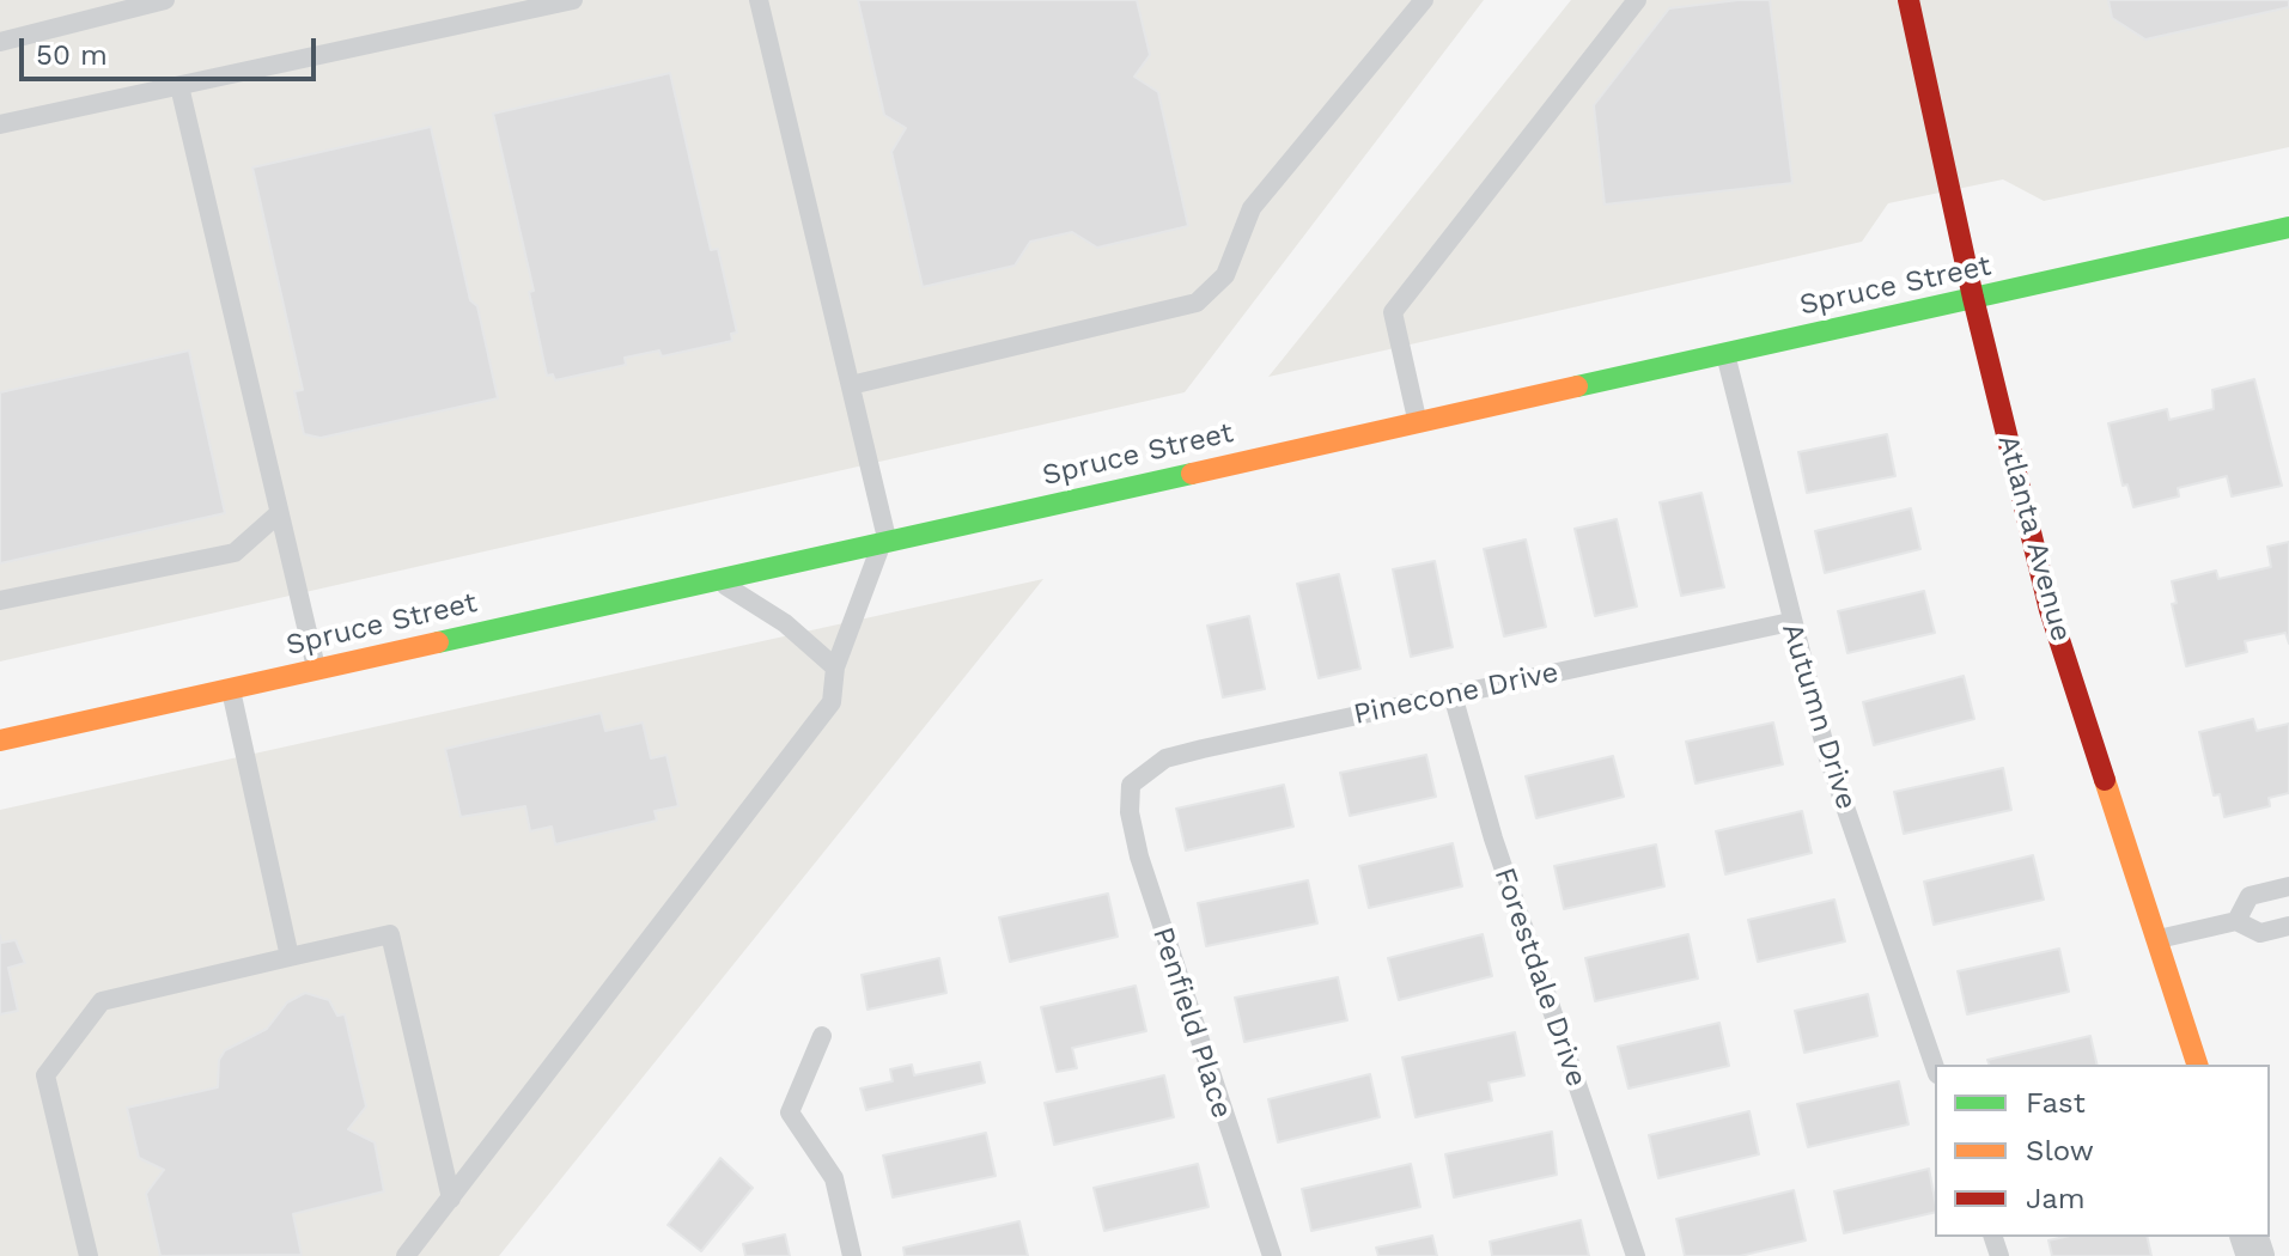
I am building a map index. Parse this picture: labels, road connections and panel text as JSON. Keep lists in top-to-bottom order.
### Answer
{
  "streets": {
    "main road": ["Spruce Street", "Atlanta Avenue"],
    "lane": [
      "Pinecone Drive",
      "Autumn Drive",
      "Forestdale Drive",
      "Penfield Place"
    ]
  },
  "crossings": [
    ["Spruce Street", "Atlanta Avenue"],
    ["Spruce Street", "Autumn Drive"],
    ["Pinecone Drive", "Autumn Drive"],
    ["Pinecone Drive", "Forestdale Drive"],
    ["Pinecone Drive", "Penfield Place"]
  ],
  "legend": ["Fast", "Slow", "Jam"],
  "scale_bar": "50 m"
}
